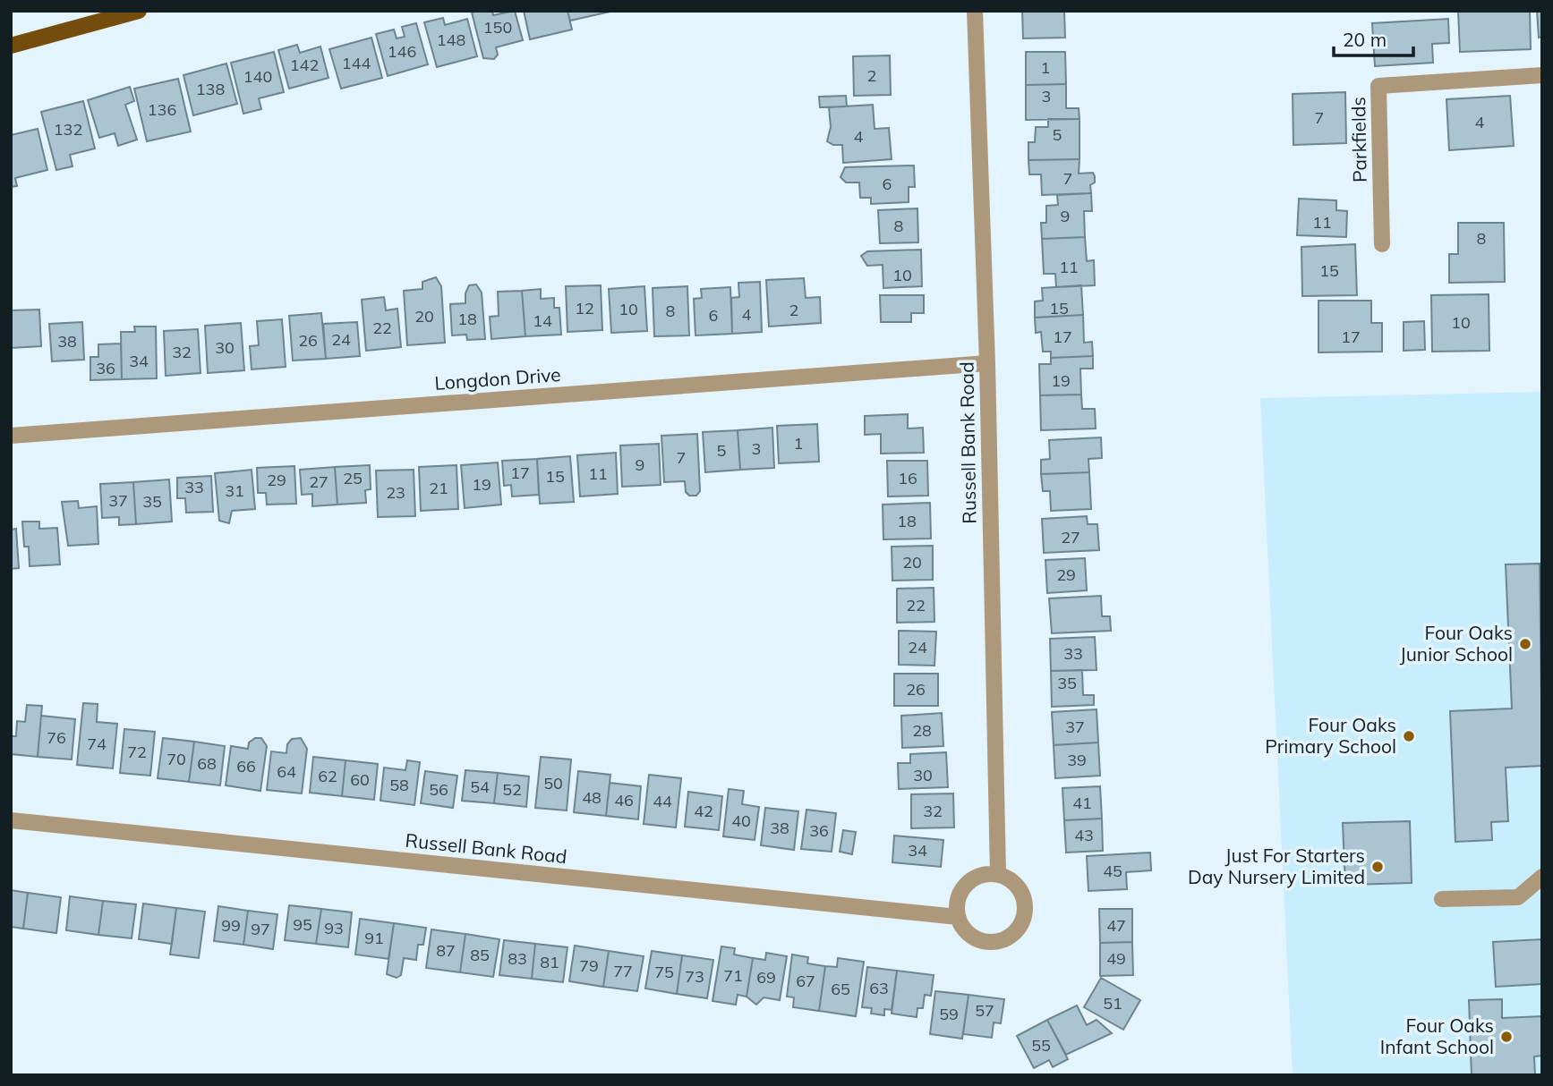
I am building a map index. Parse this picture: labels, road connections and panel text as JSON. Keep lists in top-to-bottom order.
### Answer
{
  "streets": {
    "street": ["Parkfields", "Longdon Drive", "Russell Bank Road"]
  },
  "crossings": [
    ["Longdon Drive", "Russell Bank Road"]
  ],
  "places": [
    "Four Oaks Junior School",
    "Four Oaks Primary School",
    "Just For Starters Day Nursery Limited",
    "Four Oaks Infant School"
  ],
  "house_numbers": [
    "150",
    "148",
    "146",
    "144",
    "142",
    "1",
    "2",
    "140",
    "138",
    "3",
    "136",
    "7",
    "4",
    "132",
    "5",
    "4",
    "7",
    "6",
    "9",
    "11",
    "8",
    "8",
    "11",
    "15",
    "10",
    "12",
    "15",
    "10",
    "2",
    "8",
    "4",
    "6",
    "20",
    "18",
    "14",
    "10",
    "22",
    "17",
    "17",
    "24",
    "26",
    "38",
    "30",
    "32",
    "34",
    "36",
    "19",
    "1",
    "3",
    "5",
    "7",
    "9",
    "17",
    "11",
    "15",
    "25",
    "16",
    "29",
    "27",
    "19",
    "33",
    "21",
    "31",
    "23",
    "37",
    "35",
    "18",
    "27",
    "20",
    "29",
    "22",
    "24",
    "33",
    "35",
    "26",
    "37",
    "28",
    "76",
    "74",
    "72",
    "70",
    "39",
    "68",
    "66",
    "64",
    "30",
    "62",
    "60",
    "50",
    "58",
    "54",
    "56",
    "52",
    "48",
    "46",
    "44",
    "41",
    "42",
    "32",
    "40",
    "38",
    "36",
    "43",
    "34",
    "45",
    "95",
    "99",
    "47",
    "93",
    "97",
    "91",
    "87",
    "85",
    "83",
    "49",
    "81",
    "79",
    "77",
    "75",
    "71",
    "73",
    "69",
    "67",
    "63",
    "65",
    "51",
    "57",
    "59",
    "55"
  ],
  "scale_bar": "20 m"
}
